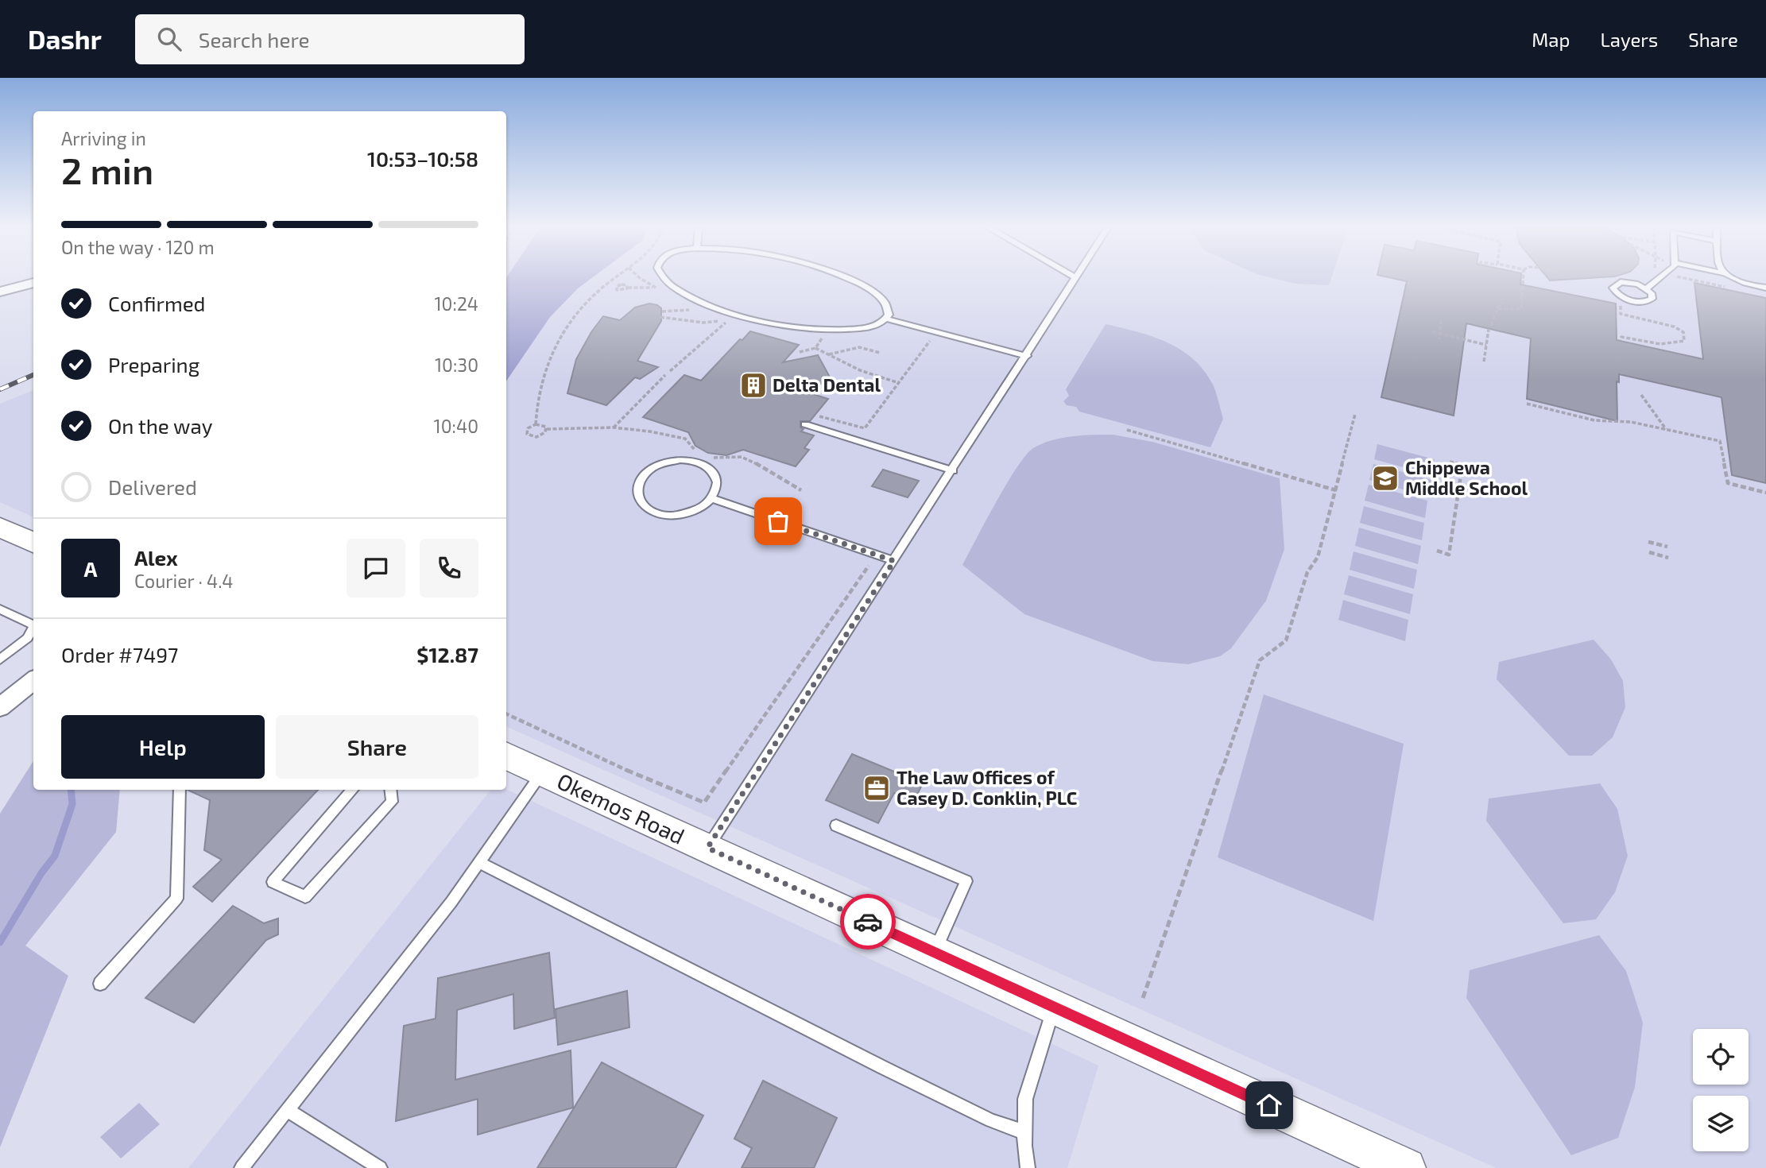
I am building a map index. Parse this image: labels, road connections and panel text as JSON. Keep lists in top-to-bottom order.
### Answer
{
  "streets": {
    "main road": ["Okemos Road"]
  },
  "places": {
    "building": ["Delta Dental"],
    "school or university": ["Chippewa Middle School"],
    "office": ["The Law Offices of Casey D. Conklin, PLC"]
  },
  "page": {
    "header": "Dashr",
    "search": "Search here",
    "nav": ["Map", "Layers", "Share"],
    "heading": ["2 min", "Arriving in", "10:53–10:58"],
    "panel": [
      "Alex",
      "Courier · 4.4",
      "Order #7497",
      "$12.87"
    ],
    "bar": "On the way · 120 m",
    "list": [
      ["Confirmed", "10:24"],
      ["Preparing", "10:30"],
      ["On the way", "10:40"],
      "Delivered"
    ],
    "round": "A",
    "buttons": ["Help", "Share"]
  }
}
